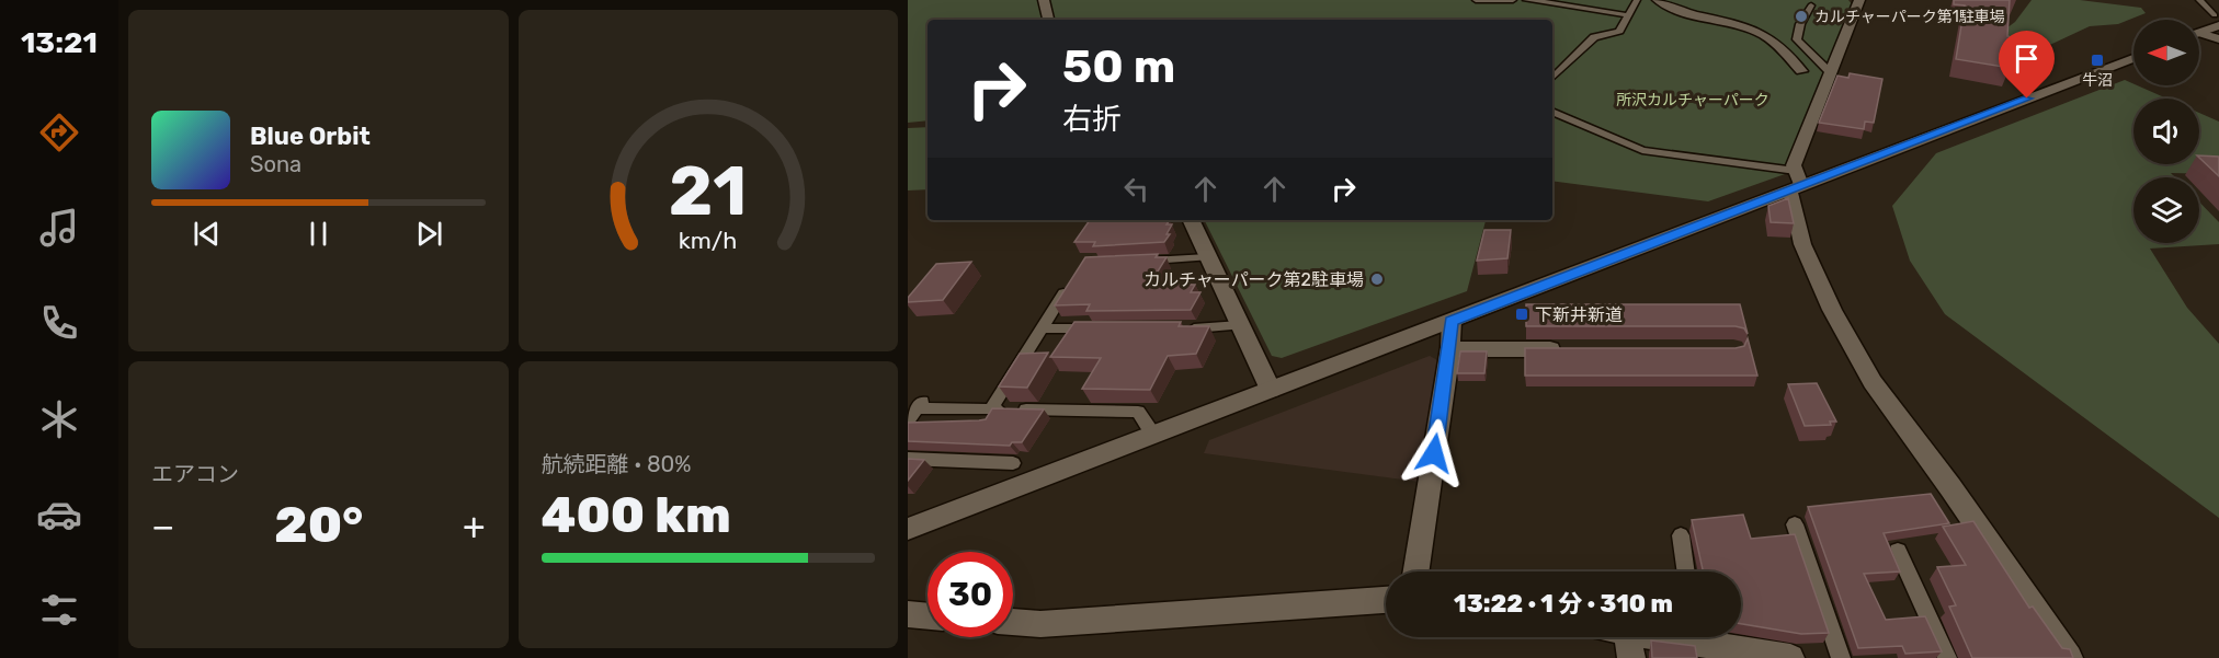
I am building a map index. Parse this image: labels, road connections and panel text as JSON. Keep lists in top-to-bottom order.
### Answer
{
  "parks": ["所沢カルチャーパーク"],
  "places": {
    "other": ["カルチャーパーク第1駐車場", "カルチャーパーク第2駐車場"],
    "transit": ["牛沼", "下新井新道"]
  },
  "north": "left",
  "page": {
    "tabs": "13:21",
    "turn": ["50 m", "右折"],
    "song": ["Blue Orbit", "Sona"],
    "tile": [
      "エアコン",
      ["航続距離 · 80%", "400 km"]
    ],
    "heat": ["−", "20°", "+"],
    "limit": "30",
    "trip": "13:22 · 1 分 · 310 m",
    "gauge": ["21", "km/h"]
  }
}
